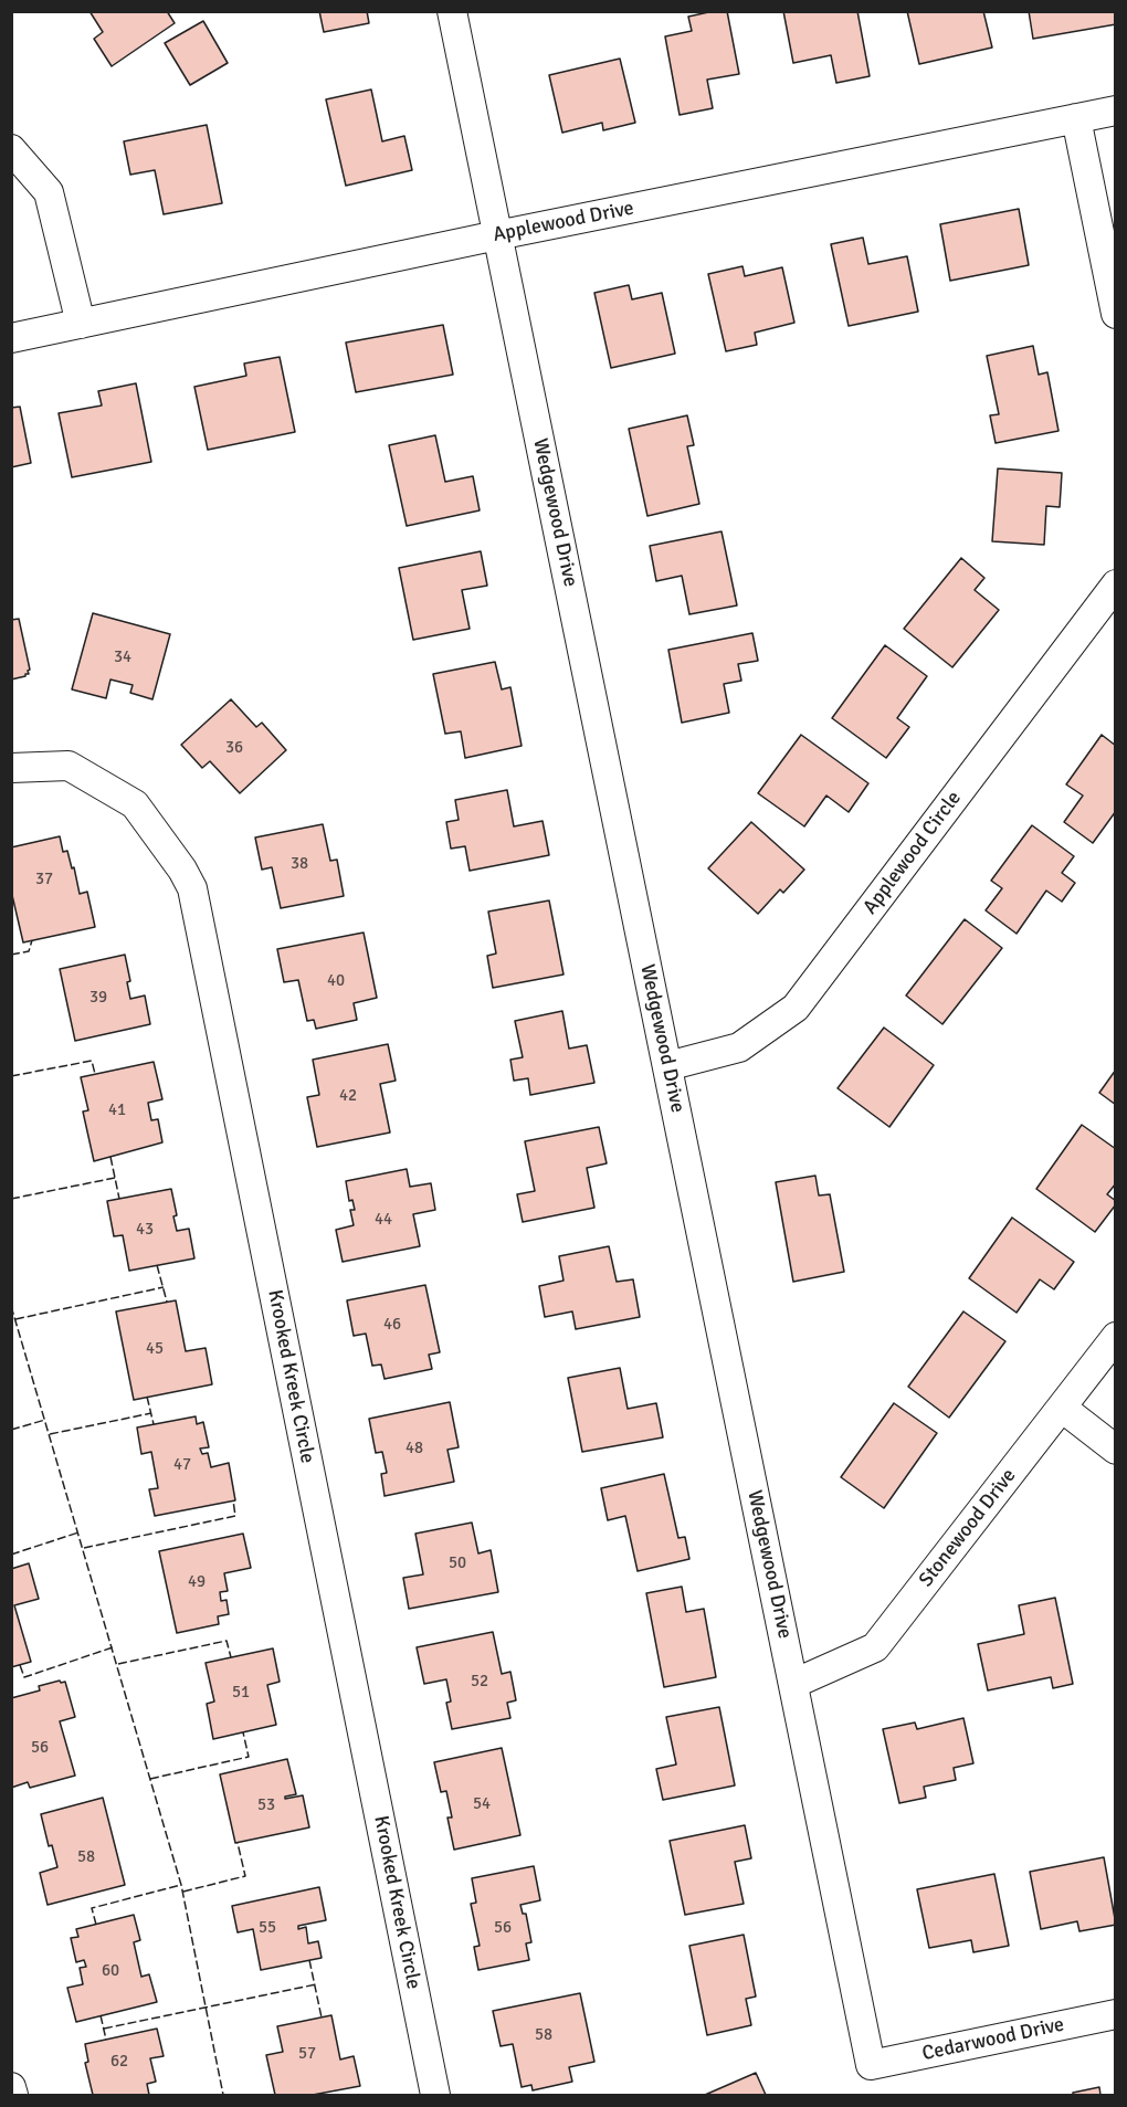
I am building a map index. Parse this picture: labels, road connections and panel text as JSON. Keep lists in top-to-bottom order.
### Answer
{
  "streets": {
    "street": [
      "Applewood Drive",
      "Wedgewood Drive",
      "Applewood Circle",
      "Krooked Kreek Circle",
      "Stonewood Drive",
      "Cedarwood Drive"
    ]
  },
  "crossings": [
    ["Applewood Drive", "Wedgewood Drive"],
    ["Wedgewood Drive", "Applewood Circle"],
    ["Wedgewood Drive", "Stonewood Drive"],
    ["Wedgewood Drive", "Cedarwood Drive"]
  ],
  "house_numbers": [
    "34",
    "36",
    "38",
    "37",
    "40",
    "39",
    "42",
    "41",
    "44",
    "43",
    "46",
    "45",
    "48",
    "47",
    "50",
    "49",
    "52",
    "51",
    "56",
    "54",
    "53",
    "58",
    "55",
    "56",
    "60",
    "58",
    "57",
    "62"
  ]
}
